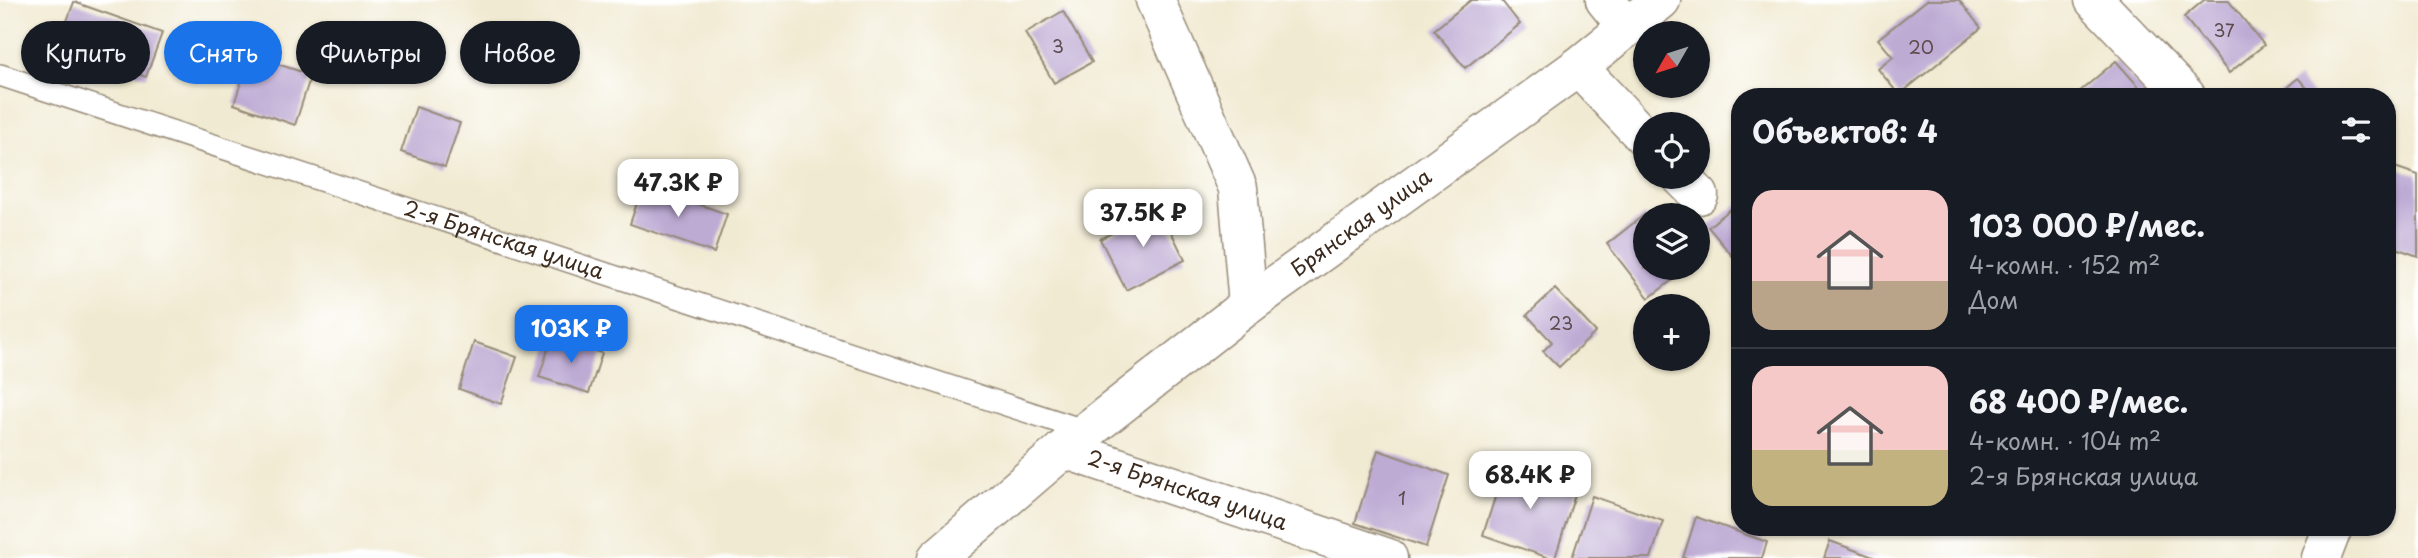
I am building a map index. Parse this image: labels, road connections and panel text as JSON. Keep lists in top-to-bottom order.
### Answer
{
  "streets": {
    "street": ["Брянская улица", "2-я Брянская улица"]
  },
  "crossings": [
    ["Брянская улица", "2-я Брянская улица"]
  ],
  "house_numbers": [
    "37",
    "3",
    "20",
    "23",
    "1"
  ],
  "north": "bottom left",
  "page": {
    "map_buttons": "+",
    "chip": [
      "Купить",
      "Снять",
      "Фильтры",
      "Новое"
    ],
    "heading": "Объектов: 4",
    "price": [
      "47.3K ₽",
      "37.5K ₽",
      "103K ₽",
      "68.4K ₽"
    ],
    "list": [
      {
        "name": "103 000 ₽/мес.",
        "note": "4-комн. · 152 m² · Дом"
      },
      {
        "name": "68 400 ₽/мес.",
        "note": "4-комн. · 104 m² · 2-я Брянская улица"
      }
    ]
  }
}
